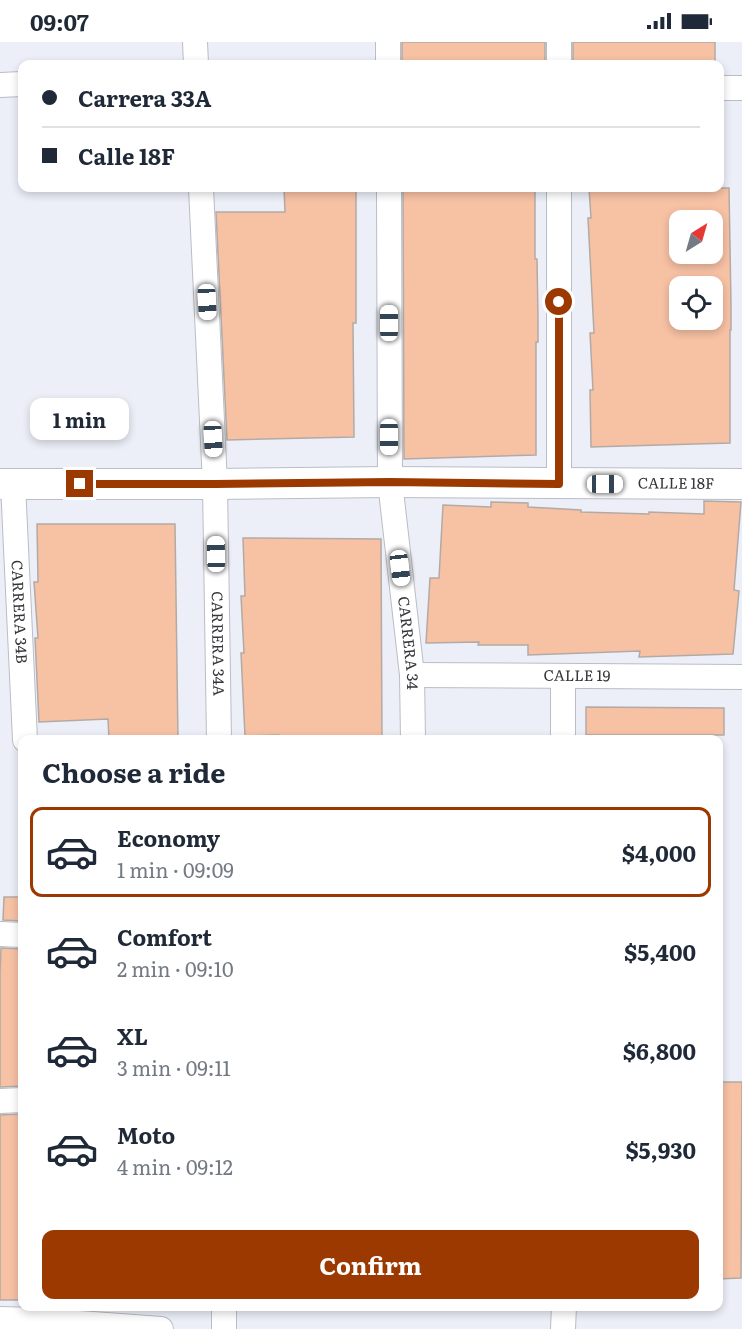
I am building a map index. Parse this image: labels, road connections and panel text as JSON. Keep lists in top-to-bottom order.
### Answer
{
  "streets": {
    "street": [
      "CALLE 18F",
      "CARRERA 34B",
      "CARRERA 34A",
      "CARRERA 34",
      "CALLE 19"
    ]
  },
  "crossings": [
    ["CALLE 18F", "CARRERA 34B"],
    ["CALLE 18F", "CARRERA 34A"],
    ["CALLE 18F", "CARRERA 34"],
    ["CARRERA 34", "CALLE 19"]
  ],
  "north": "top right",
  "page": {
    "status": "09:07",
    "banner": ["Carrera 33A", "Calle 18F"],
    "bubble": "1 min",
    "heading": "Choose a ride",
    "list": [
      {
        "name": "Economy",
        "note": "1 min · 09:09",
        "value": "$4,000"
      },
      {
        "name": "Comfort",
        "note": "2 min · 09:10",
        "value": "$5,400"
      },
      {
        "name": "XL",
        "note": "3 min · 09:11",
        "value": "$6,800"
      },
      {
        "name": "Moto",
        "note": "4 min · 09:12",
        "value": "$5,930"
      }
    ],
    "buttons": "Confirm"
  }
}
